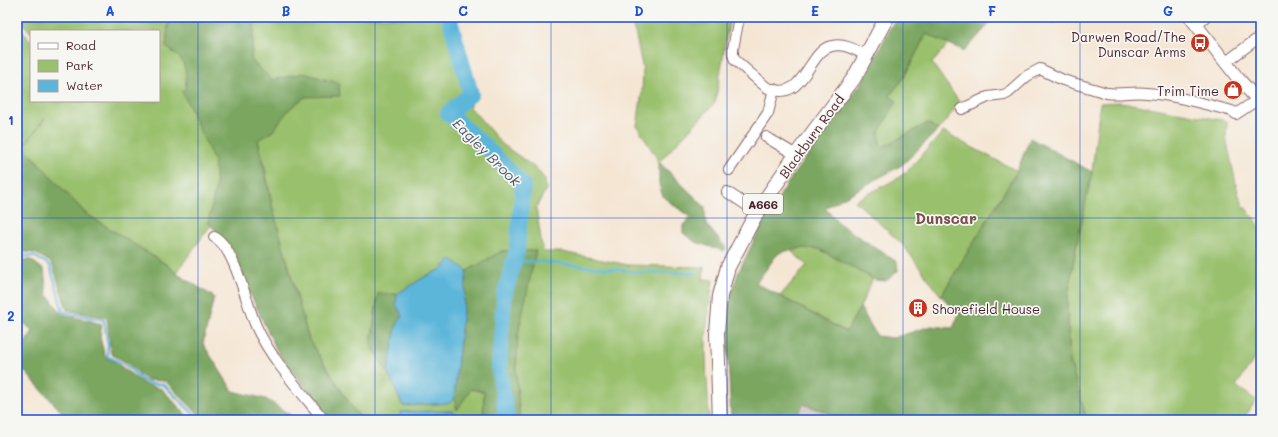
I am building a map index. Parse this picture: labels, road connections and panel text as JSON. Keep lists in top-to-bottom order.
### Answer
{
  "streets": {
    "highway": ["Blackburn Road", "A666"]
  },
  "districts": ["Dunscar"],
  "water": ["Eagley Brook"],
  "places": {
    "bus stop": ["Darwen Road/The Dunscar Arms"],
    "shop": ["Trim Time"],
    "building": ["Shorefield House"]
  },
  "legend": ["Road", "Park", "Water"],
  "grid": {
    "columns": [
      "A",
      "B",
      "C",
      "D",
      "E",
      "F",
      "G"
    ],
    "rows": ["1", "2"]
  }
}
